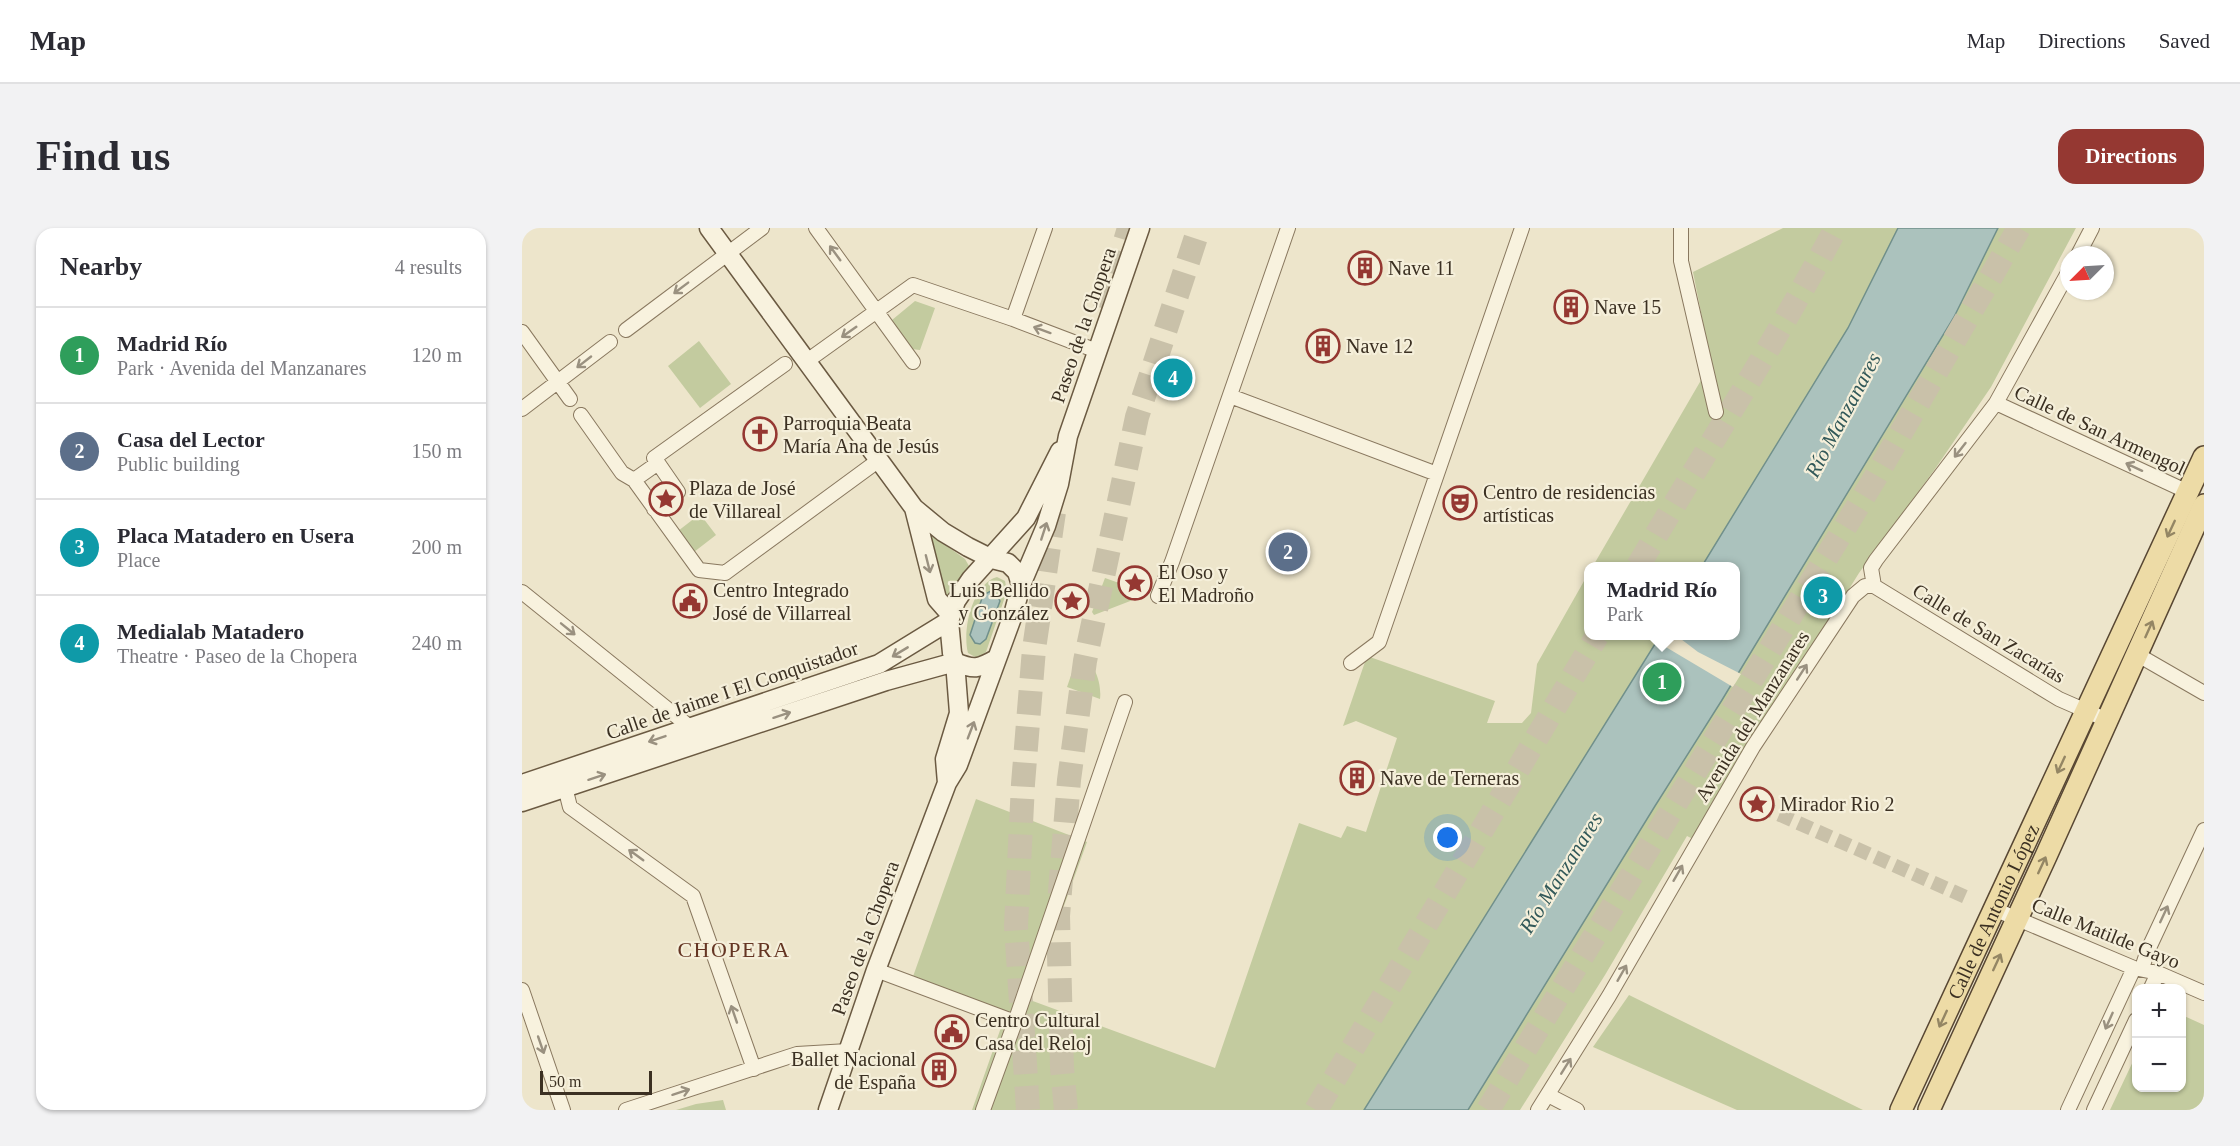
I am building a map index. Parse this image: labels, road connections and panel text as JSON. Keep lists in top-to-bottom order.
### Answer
{
  "streets": {
    "main road": ["Calle de Antonio López"],
    "street": [
      "Paseo de la Chopera",
      "Calle de San Armengol",
      "Calle de San Zacarías",
      "Calle de Jaime I El Conquistador",
      "Avenida del Manzanares",
      "Calle Matilde Gayo"
    ]
  },
  "crossings": [
    ["Paseo de la Chopera", "Calle de Jaime I El Conquistador"],
    ["Calle de San Armengol", "Calle de Antonio López"],
    ["Calle de San Zacarías", "Avenida del Manzanares"],
    ["Calle de San Zacarías", "Calle de Antonio López"],
    ["Calle de Antonio López", "Calle Matilde Gayo"]
  ],
  "one_way": ["Calle de San Armengol", "Avenida del Manzanares"],
  "districts": ["CHOPERA"],
  "water": ["Río Manzanares"],
  "places": {
    "building": [
      "Nave 11",
      "Nave 15",
      "Nave 12",
      "Nave de Terneras",
      "Ballet Nacional de España"
    ],
    "church": ["Parroquia Beata María Ana de Jesús"],
    "place": [
      "Plaza de José de Villareal",
      "El Oso y El Madroño",
      "Luis Bellido y González",
      "Mirador Rio 2"
    ],
    "theatre": ["Centro de residencias artísticas"],
    "public building": ["Centro Integrado José de Villarreal", "Centro Cultural Casa del Reloj"]
  },
  "scale_bar": "50 m",
  "north": "bottom left",
  "page": {
    "header": "Map",
    "nav": ["Map", "Directions", "Saved"],
    "buttons": "Directions",
    "title": "Find us",
    "heading": ["Nearby", "4 results"],
    "list": [
      {
        "mark": "1",
        "name": "Madrid Río",
        "note": "Park · Avenida del Manzanares",
        "value": "120 m"
      },
      {
        "mark": "2",
        "name": "Casa del Lector",
        "note": "Public building",
        "value": "150 m"
      },
      {
        "mark": "3",
        "name": "Placa Matadero en Usera",
        "note": "Place",
        "value": "200 m"
      },
      {
        "mark": "4",
        "name": "Medialab Matadero",
        "note": "Theatre · Paseo de la Chopera",
        "value": "240 m"
      }
    ],
    "pins": [
      "4",
      "2",
      "3",
      "1"
    ],
    "popup": ["Madrid Río", "Park"],
    "map_buttons": ["+", "−"],
    "scale": "50 m"
  }
}
